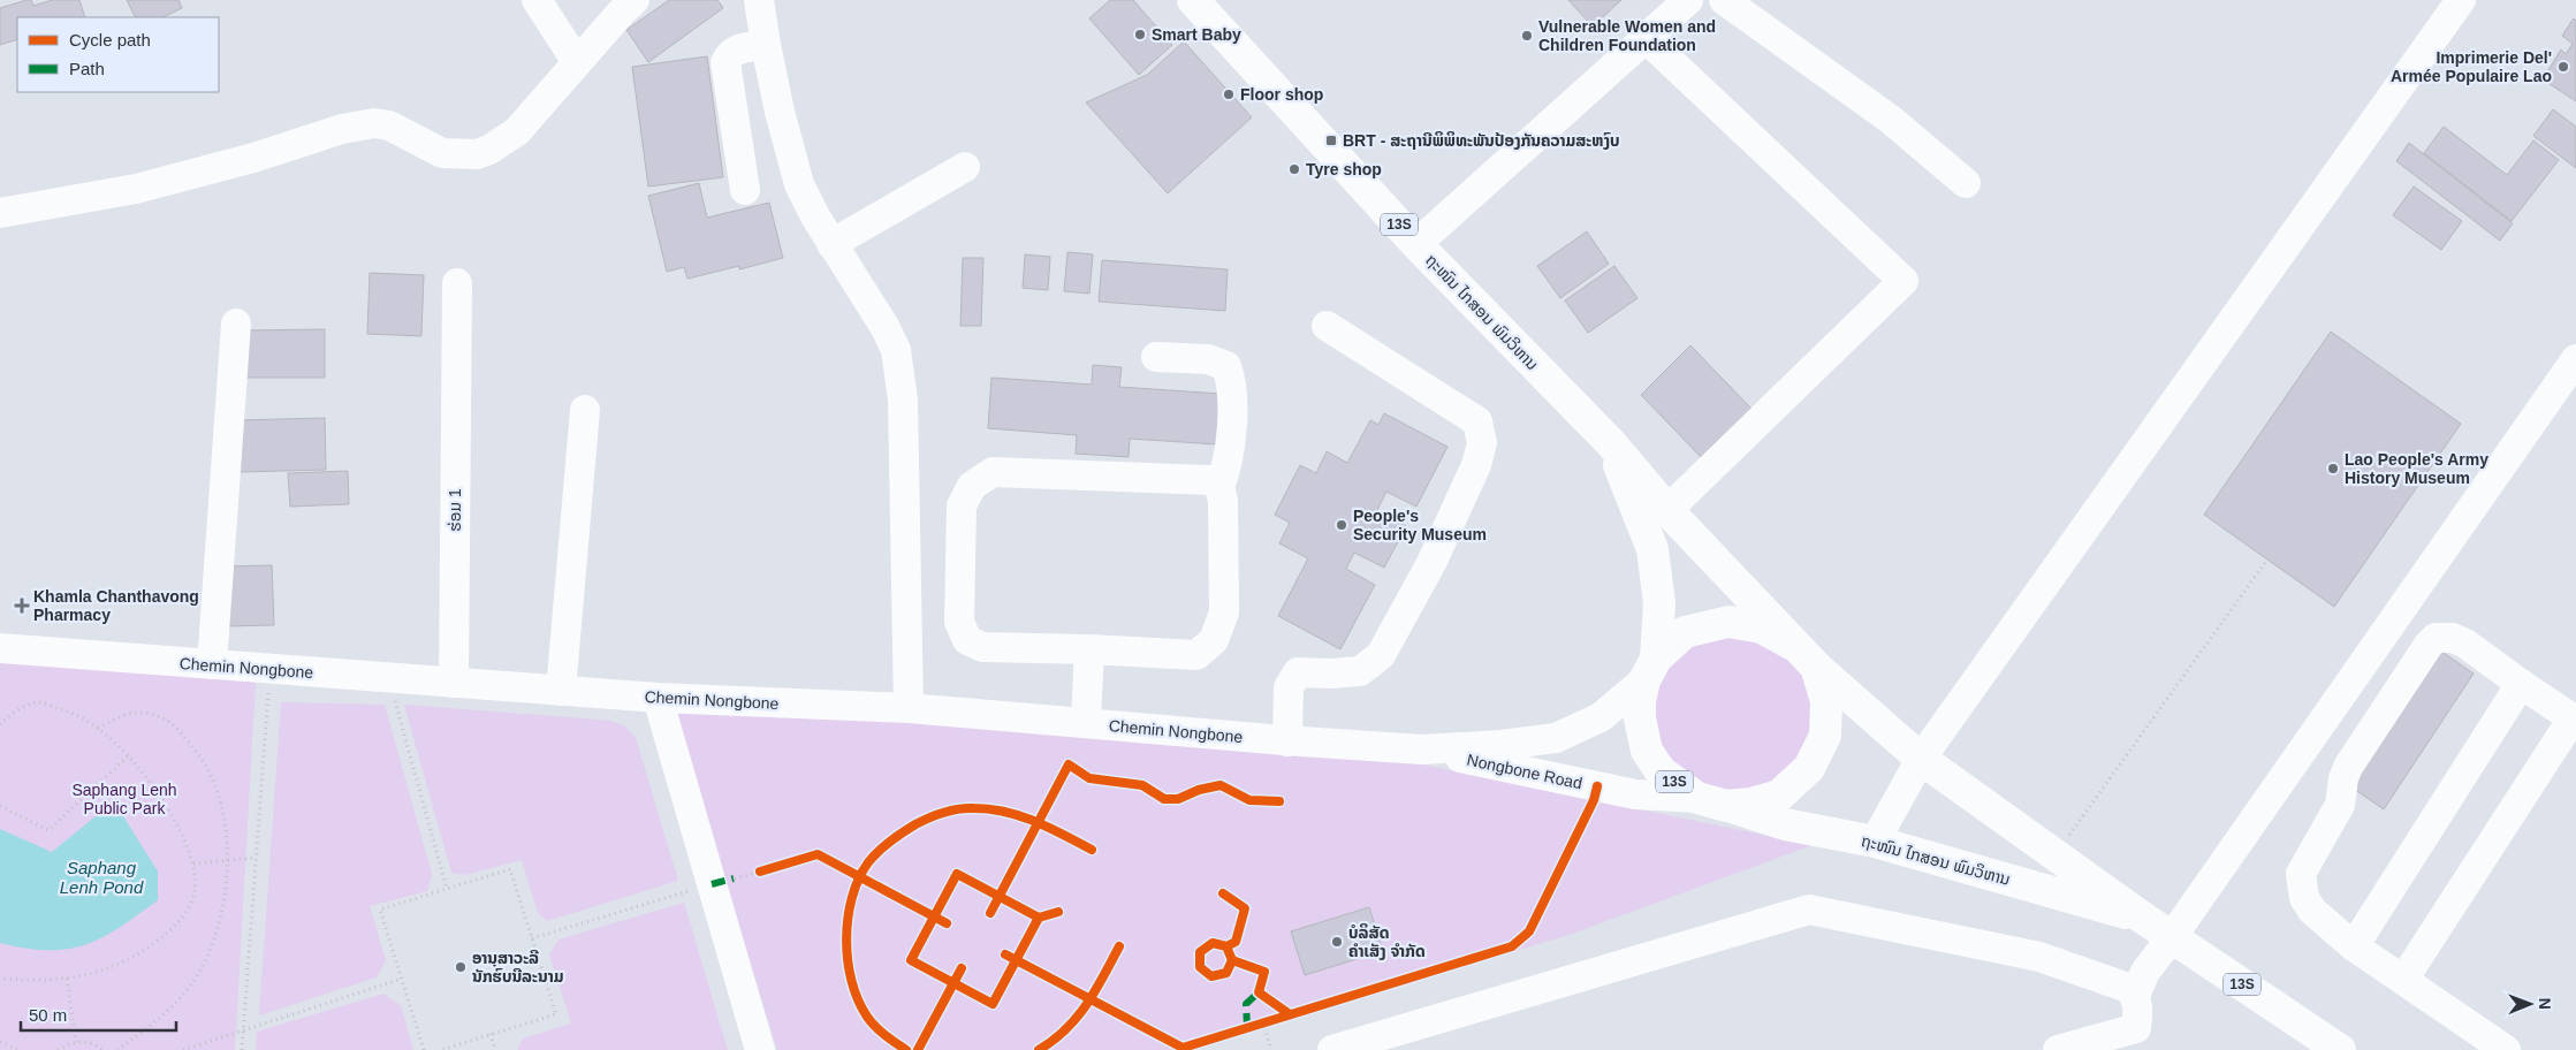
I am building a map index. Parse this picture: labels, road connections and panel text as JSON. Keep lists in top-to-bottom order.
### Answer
{
  "streets": {
    "highway": ["13S", "ຖະໜົນ ໄກສອນ ພົມວິຫານ"],
    "street": ["ຮ່ອມ 1", "Chemin Nongbone", "Nongbone Road"]
  },
  "crossings": [
    ["13S", "ຖະໜົນ ໄກສອນ ພົມວິຫານ"],
    ["13S", "Nongbone Road"],
    ["ຖະໜົນ ໄກສອນ ພົມວິຫານ", "Nongbone Road"],
    ["ຮ່ອມ 1", "Chemin Nongbone"],
    ["Chemin Nongbone", "Nongbone Road"]
  ],
  "water": ["Saphang Lenh Pond"],
  "parks": ["Saphang Lenh Public Park"],
  "places": {
    "other": [
      "Smart Baby",
      "Vulnerable Women and Children Foundation",
      "Imprimerie Del' Armée Populaire Lao",
      "Floor shop",
      "Tyre shop",
      "Lao People's Army History Museum",
      "People's Security Museum",
      "ບໍລິສັດ ຄຳເສັງ ຈຳກັດ",
      "ອານຸສາວະລີ ນັກຮົບນີລະນາມ"
    ],
    "transit": ["BRT - ສະຖານີພິພິທະພັນປ້ອງກັນຄວາມສະຫງົບ"],
    "health": ["Khamla Chanthavong Pharmacy"]
  },
  "legend": ["Cycle path", "Path"],
  "scale_bar": "50 m",
  "north": "right"
}
